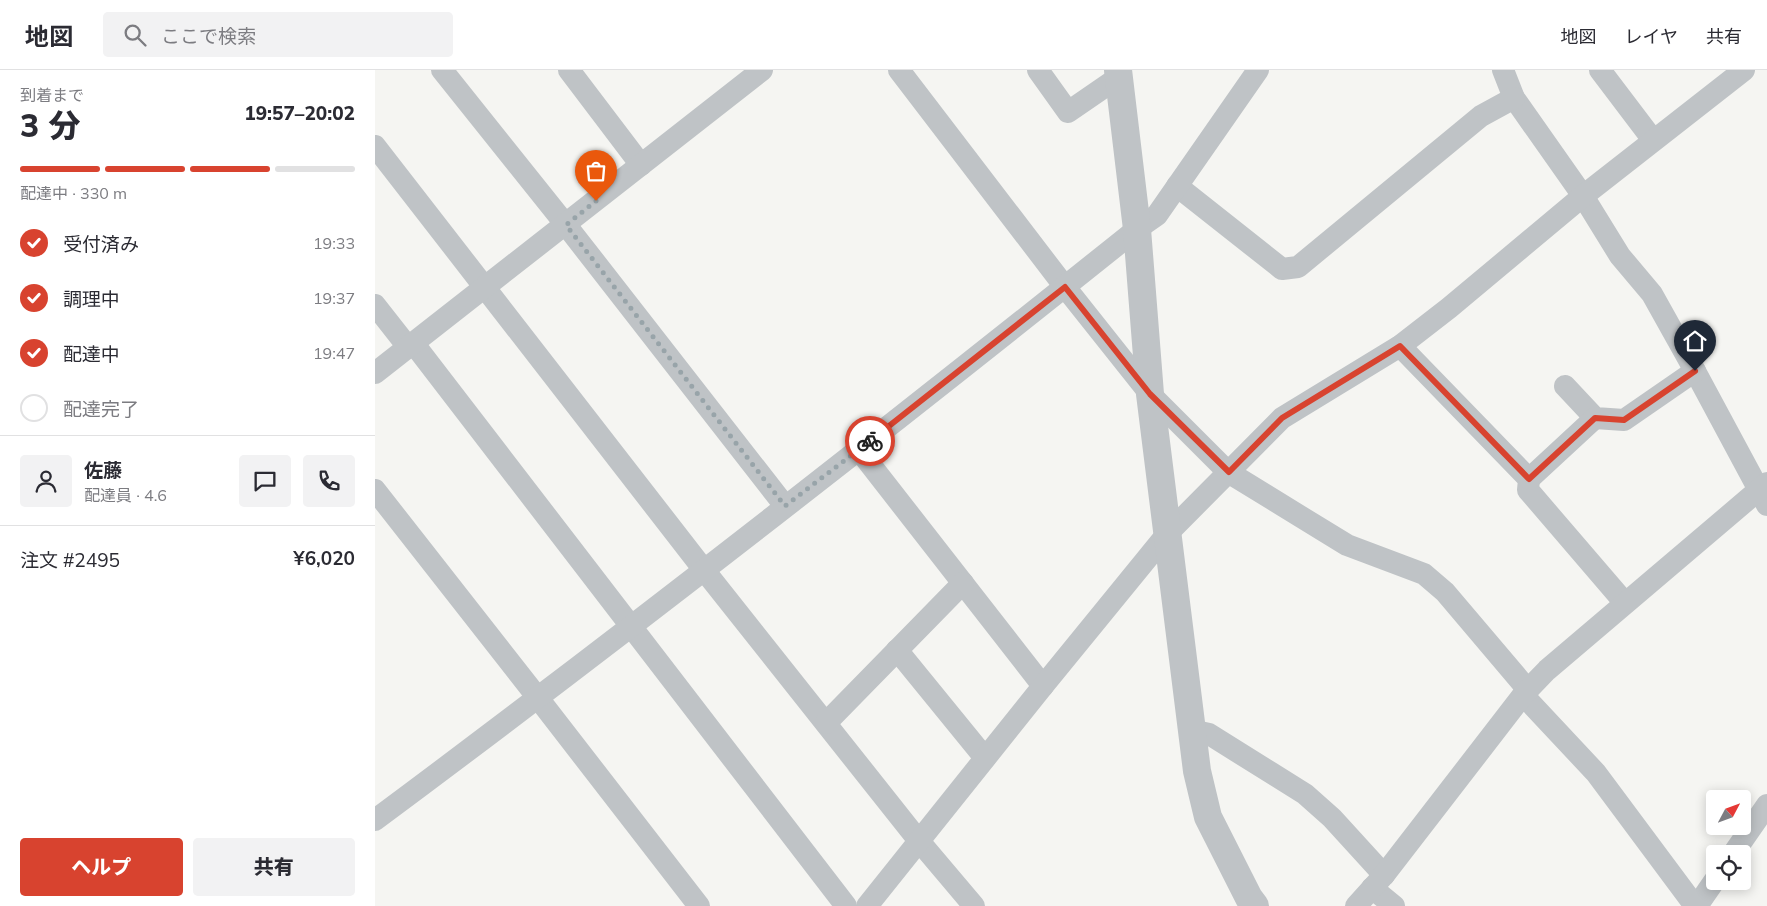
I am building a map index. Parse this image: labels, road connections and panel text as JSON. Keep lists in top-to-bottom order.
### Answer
{
  "north": "top right",
  "page": {
    "header": "地図",
    "search": "ここで検索",
    "nav": ["地図", "レイヤ", "共有"],
    "heading": ["3 分", "到着まで", "19:57–20:02"],
    "panel": [
      "佐藤",
      "配達員 · 4.6",
      "注文 #2495",
      "¥6,020"
    ],
    "bar": "配達中 · 330 m",
    "list": [
      ["受付済み", "19:33"],
      ["調理中", "19:37"],
      ["配達中", "19:47"],
      "配達完了"
    ],
    "buttons": ["ヘルプ", "共有"]
  }
}
